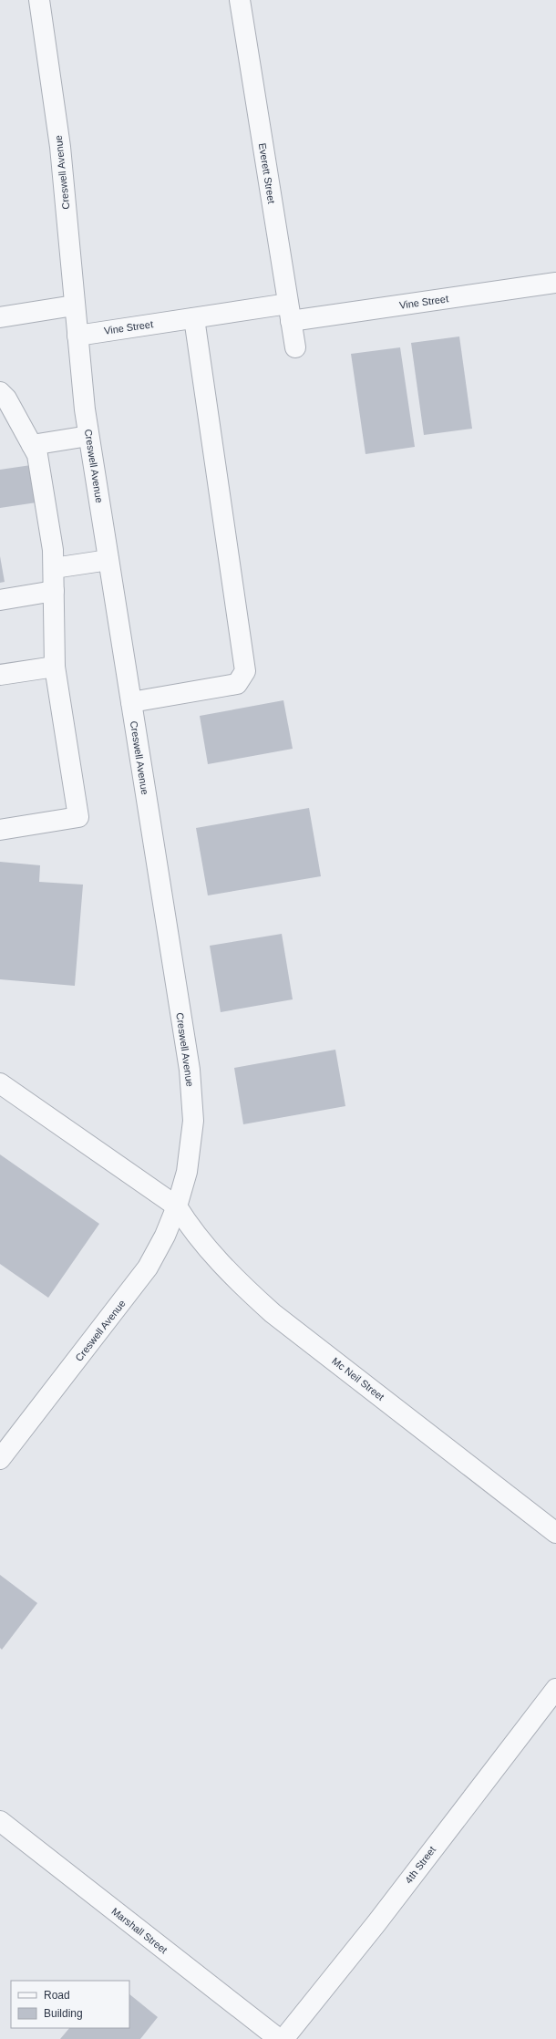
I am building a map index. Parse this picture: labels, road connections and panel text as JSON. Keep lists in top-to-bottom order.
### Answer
{
  "streets": {
    "street": [
      "Creswell Avenue",
      "Everett Street",
      "Vine Street",
      "Mc Neil Street",
      "4th Street",
      "Marshall Street"
    ]
  },
  "crossings": [
    ["Creswell Avenue", "Vine Street"],
    ["Creswell Avenue", "Mc Neil Street"],
    ["Everett Street", "Vine Street"]
  ],
  "legend": ["Road", "Building"]
}
